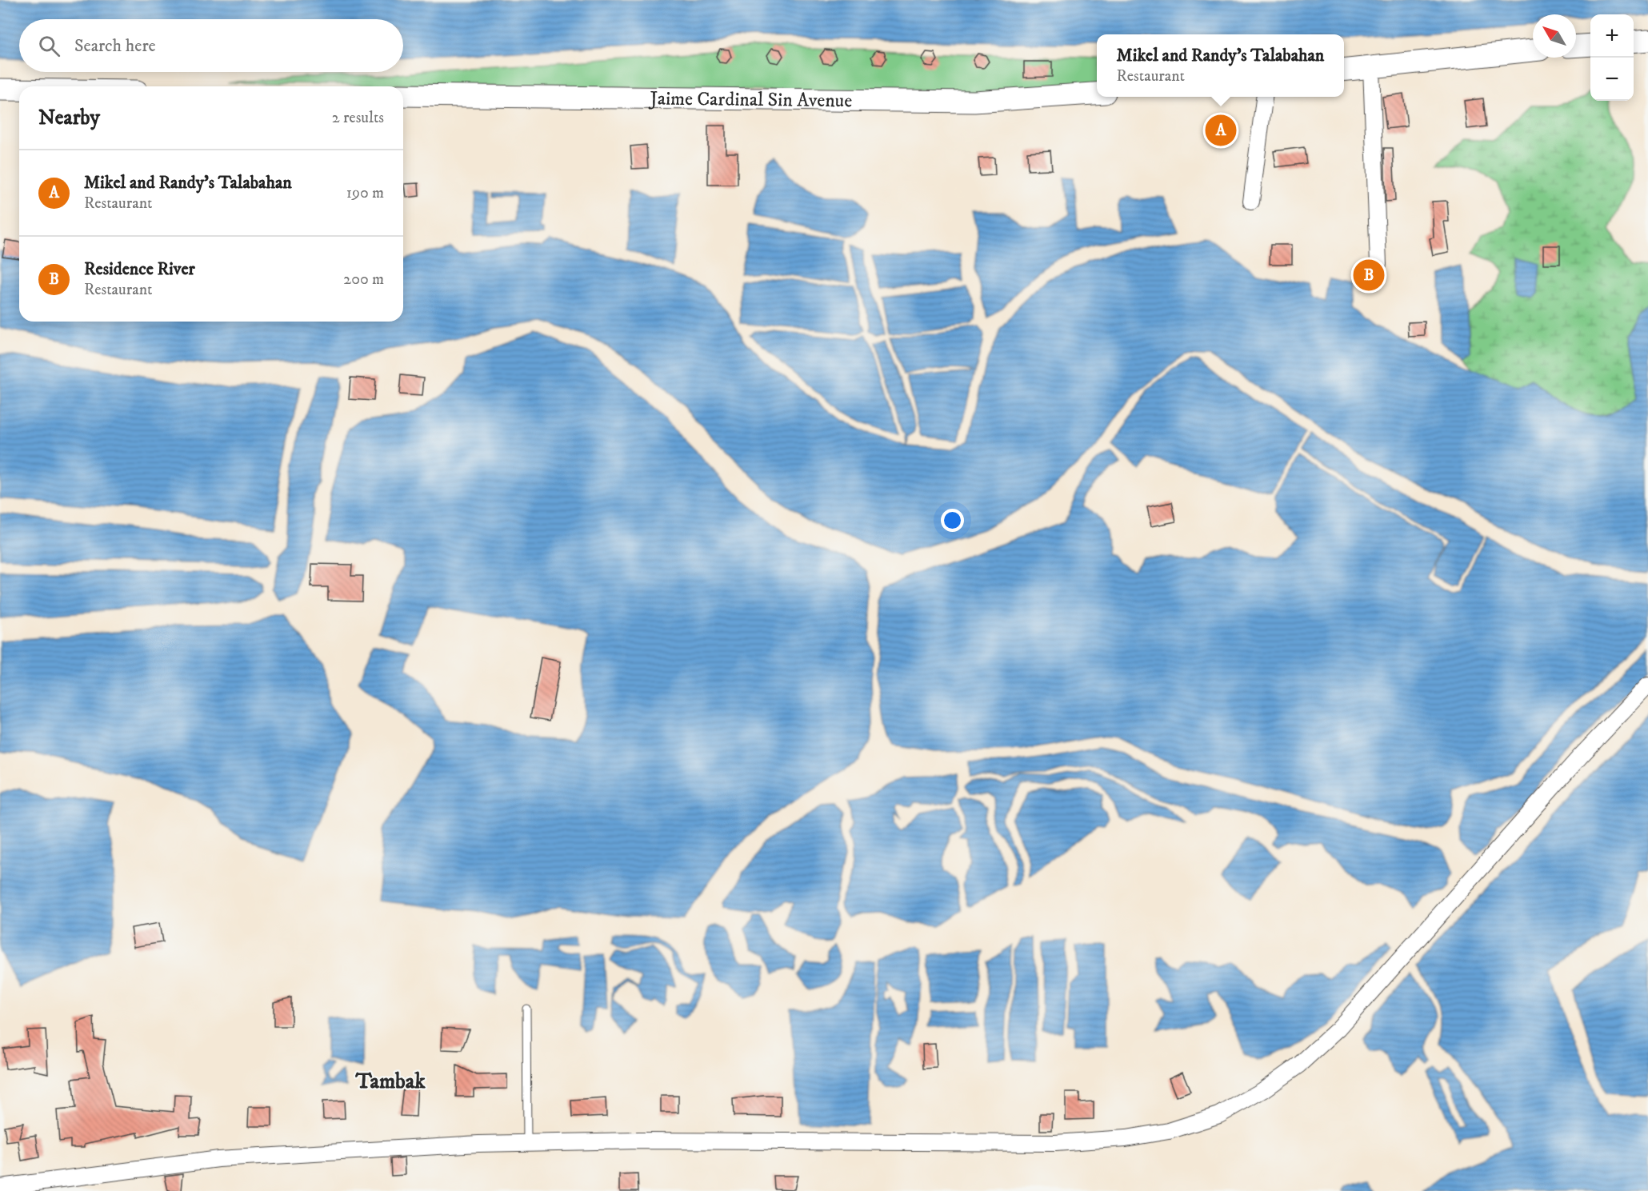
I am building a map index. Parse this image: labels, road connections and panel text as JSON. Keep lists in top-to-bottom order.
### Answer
{
  "streets": {
    "main road": ["Jaime Cardinal Sin Avenue"]
  },
  "districts": ["Tambak"],
  "north": "top left",
  "page": {
    "map_buttons": ["+", "−"],
    "search": "Search here",
    "popup": ["Mikel and Randy's Talabahan", "Restaurant"],
    "heading": ["Nearby", "2 results"],
    "pins": ["A", "B"],
    "list": [
      {
        "mark": "A",
        "name": "Mikel and Randy's Talabahan",
        "note": "Restaurant",
        "value": "190 m"
      },
      {
        "mark": "B",
        "name": "Residence River",
        "note": "Restaurant",
        "value": "200 m"
      }
    ]
  }
}
